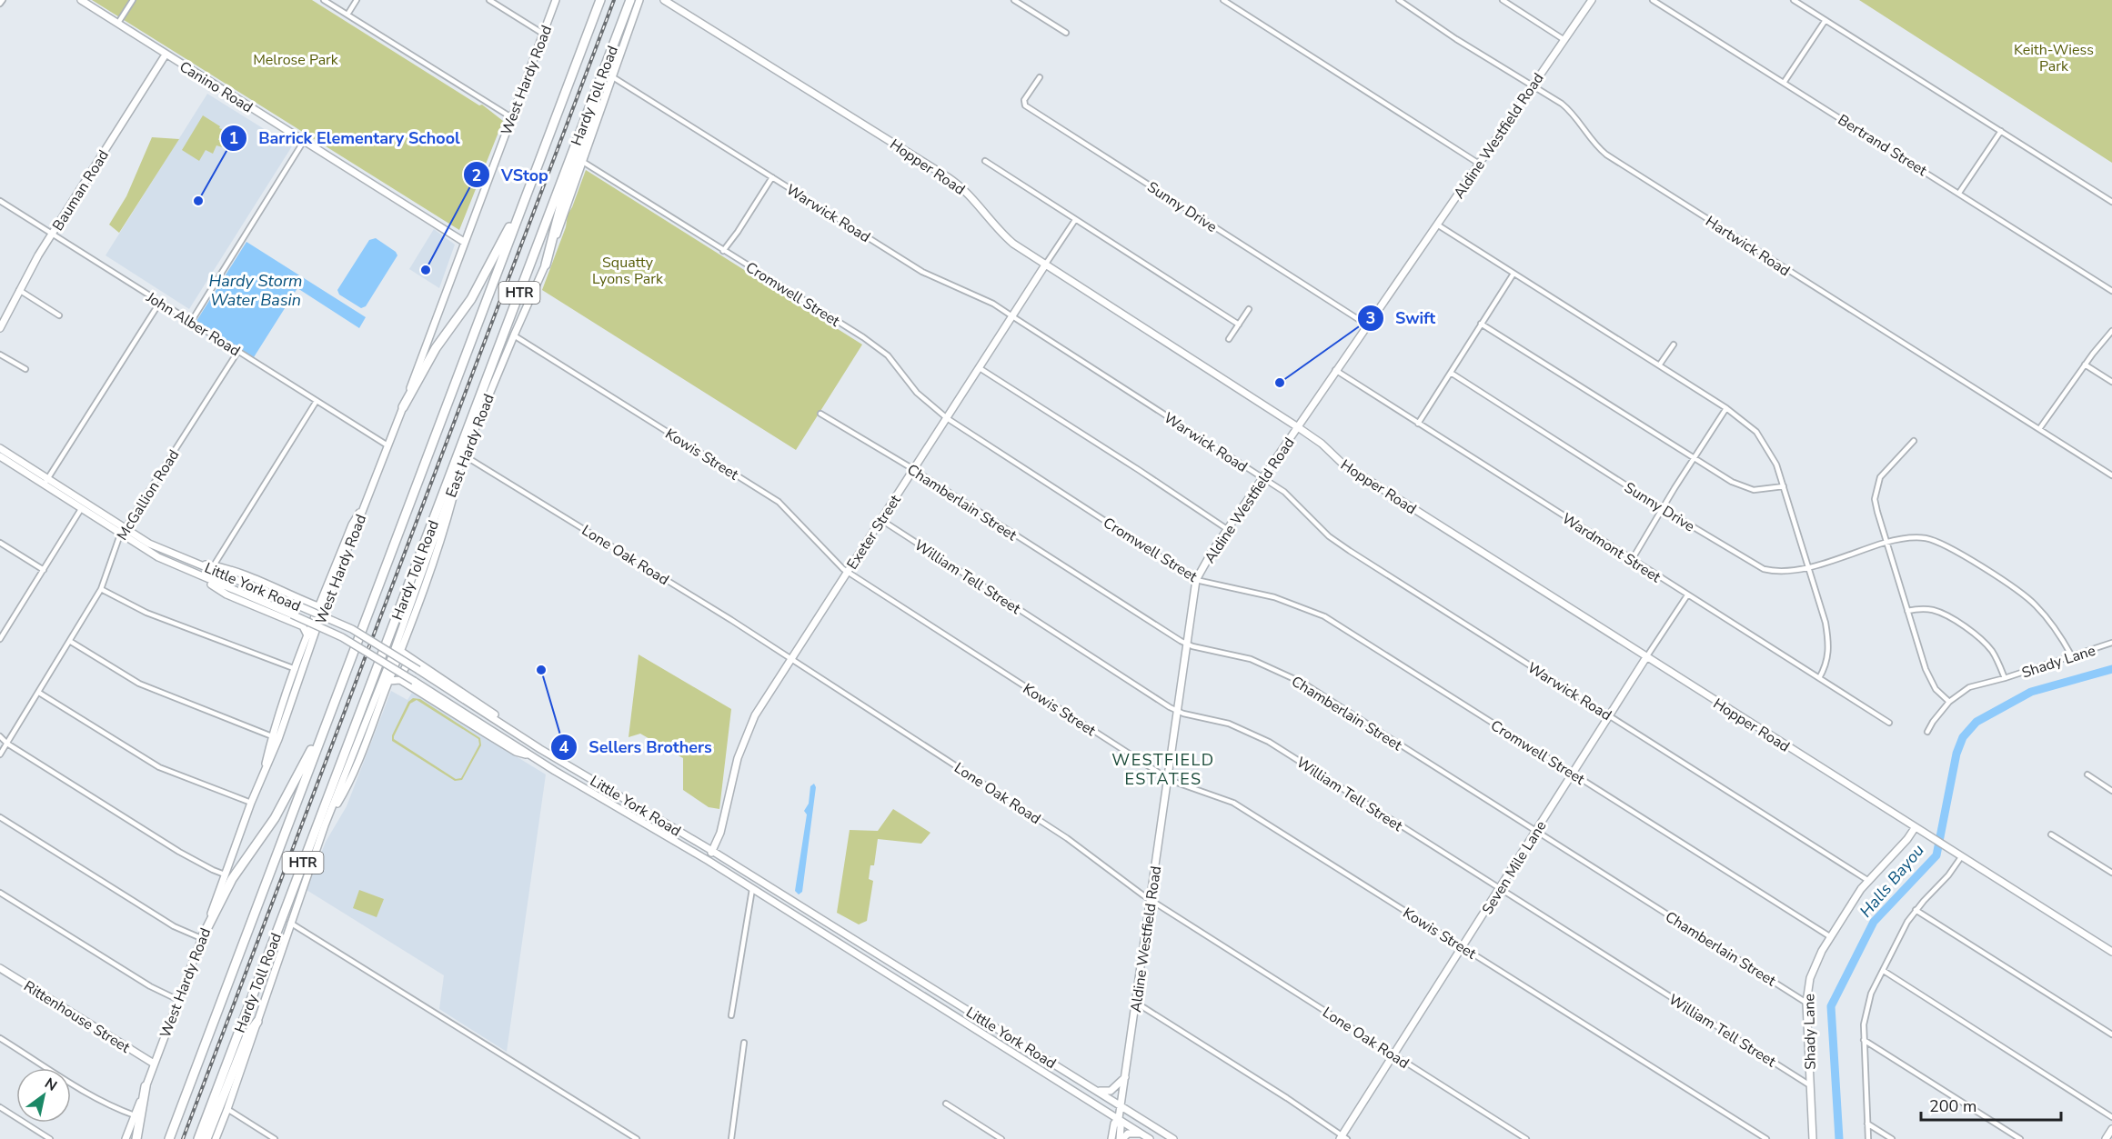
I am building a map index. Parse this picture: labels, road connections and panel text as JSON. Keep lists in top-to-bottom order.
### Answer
{
  "streets": {
    "highway": ["Hardy Toll Road", "HTR"],
    "main road": [
      "West Hardy Road",
      "Canino Road",
      "Aldine Westfield Road",
      "Hopper Road",
      "Bauman Road",
      "East Hardy Road",
      "Exeter Street",
      "Little York Road",
      "Shady Lane",
      "Seven Mile Lane",
      "Rittenhouse Street"
    ],
    "street": [
      "Bertrand Street",
      "Sunny Drive",
      "Warwick Road",
      "Hartwick Road",
      "Cromwell Street",
      "John Alber Road",
      "Kowis Street",
      "McGallion Road",
      "Chamberlain Street",
      "Wardmont Street",
      "Lone Oak Road",
      "William Tell Street"
    ]
  },
  "crossings": [
    ["West Hardy Road", "Canino Road"],
    ["West Hardy Road", "John Alber Road"],
    ["West Hardy Road", "Little York Road"],
    ["West Hardy Road", "Rittenhouse Street"],
    ["Canino Road", "Bauman Road"],
    ["Aldine Westfield Road", "Hopper Road"],
    ["Aldine Westfield Road", "Sunny Drive"],
    ["Aldine Westfield Road", "Warwick Road"],
    ["Aldine Westfield Road", "Hartwick Road"],
    ["Aldine Westfield Road", "Cromwell Street"],
    ["Aldine Westfield Road", "Kowis Street"],
    ["Aldine Westfield Road", "Chamberlain Street"],
    ["Aldine Westfield Road", "Wardmont Street"],
    ["Aldine Westfield Road", "Lone Oak Road"],
    ["Aldine Westfield Road", "William Tell Street"],
    ["Aldine Westfield Road", "Little York Road"],
    ["Hopper Road", "Exeter Street"],
    ["Hopper Road", "Shady Lane"],
    ["Hopper Road", "Seven Mile Lane"],
    ["Bauman Road", "John Alber Road"],
    ["Sunny Drive", "Shady Lane"],
    ["Warwick Road", "East Hardy Road"],
    ["Warwick Road", "Exeter Street"],
    ["Warwick Road", "Shady Lane"],
    ["Warwick Road", "Seven Mile Lane"],
    ["Cromwell Street", "East Hardy Road"],
    ["Cromwell Street", "Exeter Street"],
    ["Cromwell Street", "Shady Lane"],
    ["Cromwell Street", "Seven Mile Lane"],
    ["John Alber Road", "McGallion Road"],
    ["East Hardy Road", "Kowis Street"],
    ["East Hardy Road", "Lone Oak Road"],
    ["East Hardy Road", "Little York Road"],
    ["Kowis Street", "Exeter Street"],
    ["Kowis Street", "Seven Mile Lane"],
    ["McGallion Road", "Little York Road"],
    ["Chamberlain Street", "Exeter Street"],
    ["Chamberlain Street", "Shady Lane"],
    ["Chamberlain Street", "Seven Mile Lane"],
    ["Exeter Street", "Lone Oak Road"],
    ["Exeter Street", "William Tell Street"],
    ["Exeter Street", "Little York Road"],
    ["Wardmont Street", "Seven Mile Lane"],
    ["Lone Oak Road", "Seven Mile Lane"],
    ["William Tell Street", "Shady Lane"],
    ["William Tell Street", "Seven Mile Lane"]
  ],
  "districts": ["WESTFIELD ESTATES"],
  "water": ["Hardy Storm Water Basin", "Halls Bayou"],
  "parks": ["Keith-Wiess Park", "Melrose Park", "Squatty Lyons Park"],
  "places": [
    "Barrick Elementary School",
    "VStop",
    "Swift",
    "Sellers Brothers"
  ],
  "scale_bar": "200 m",
  "north": "top right"
}
